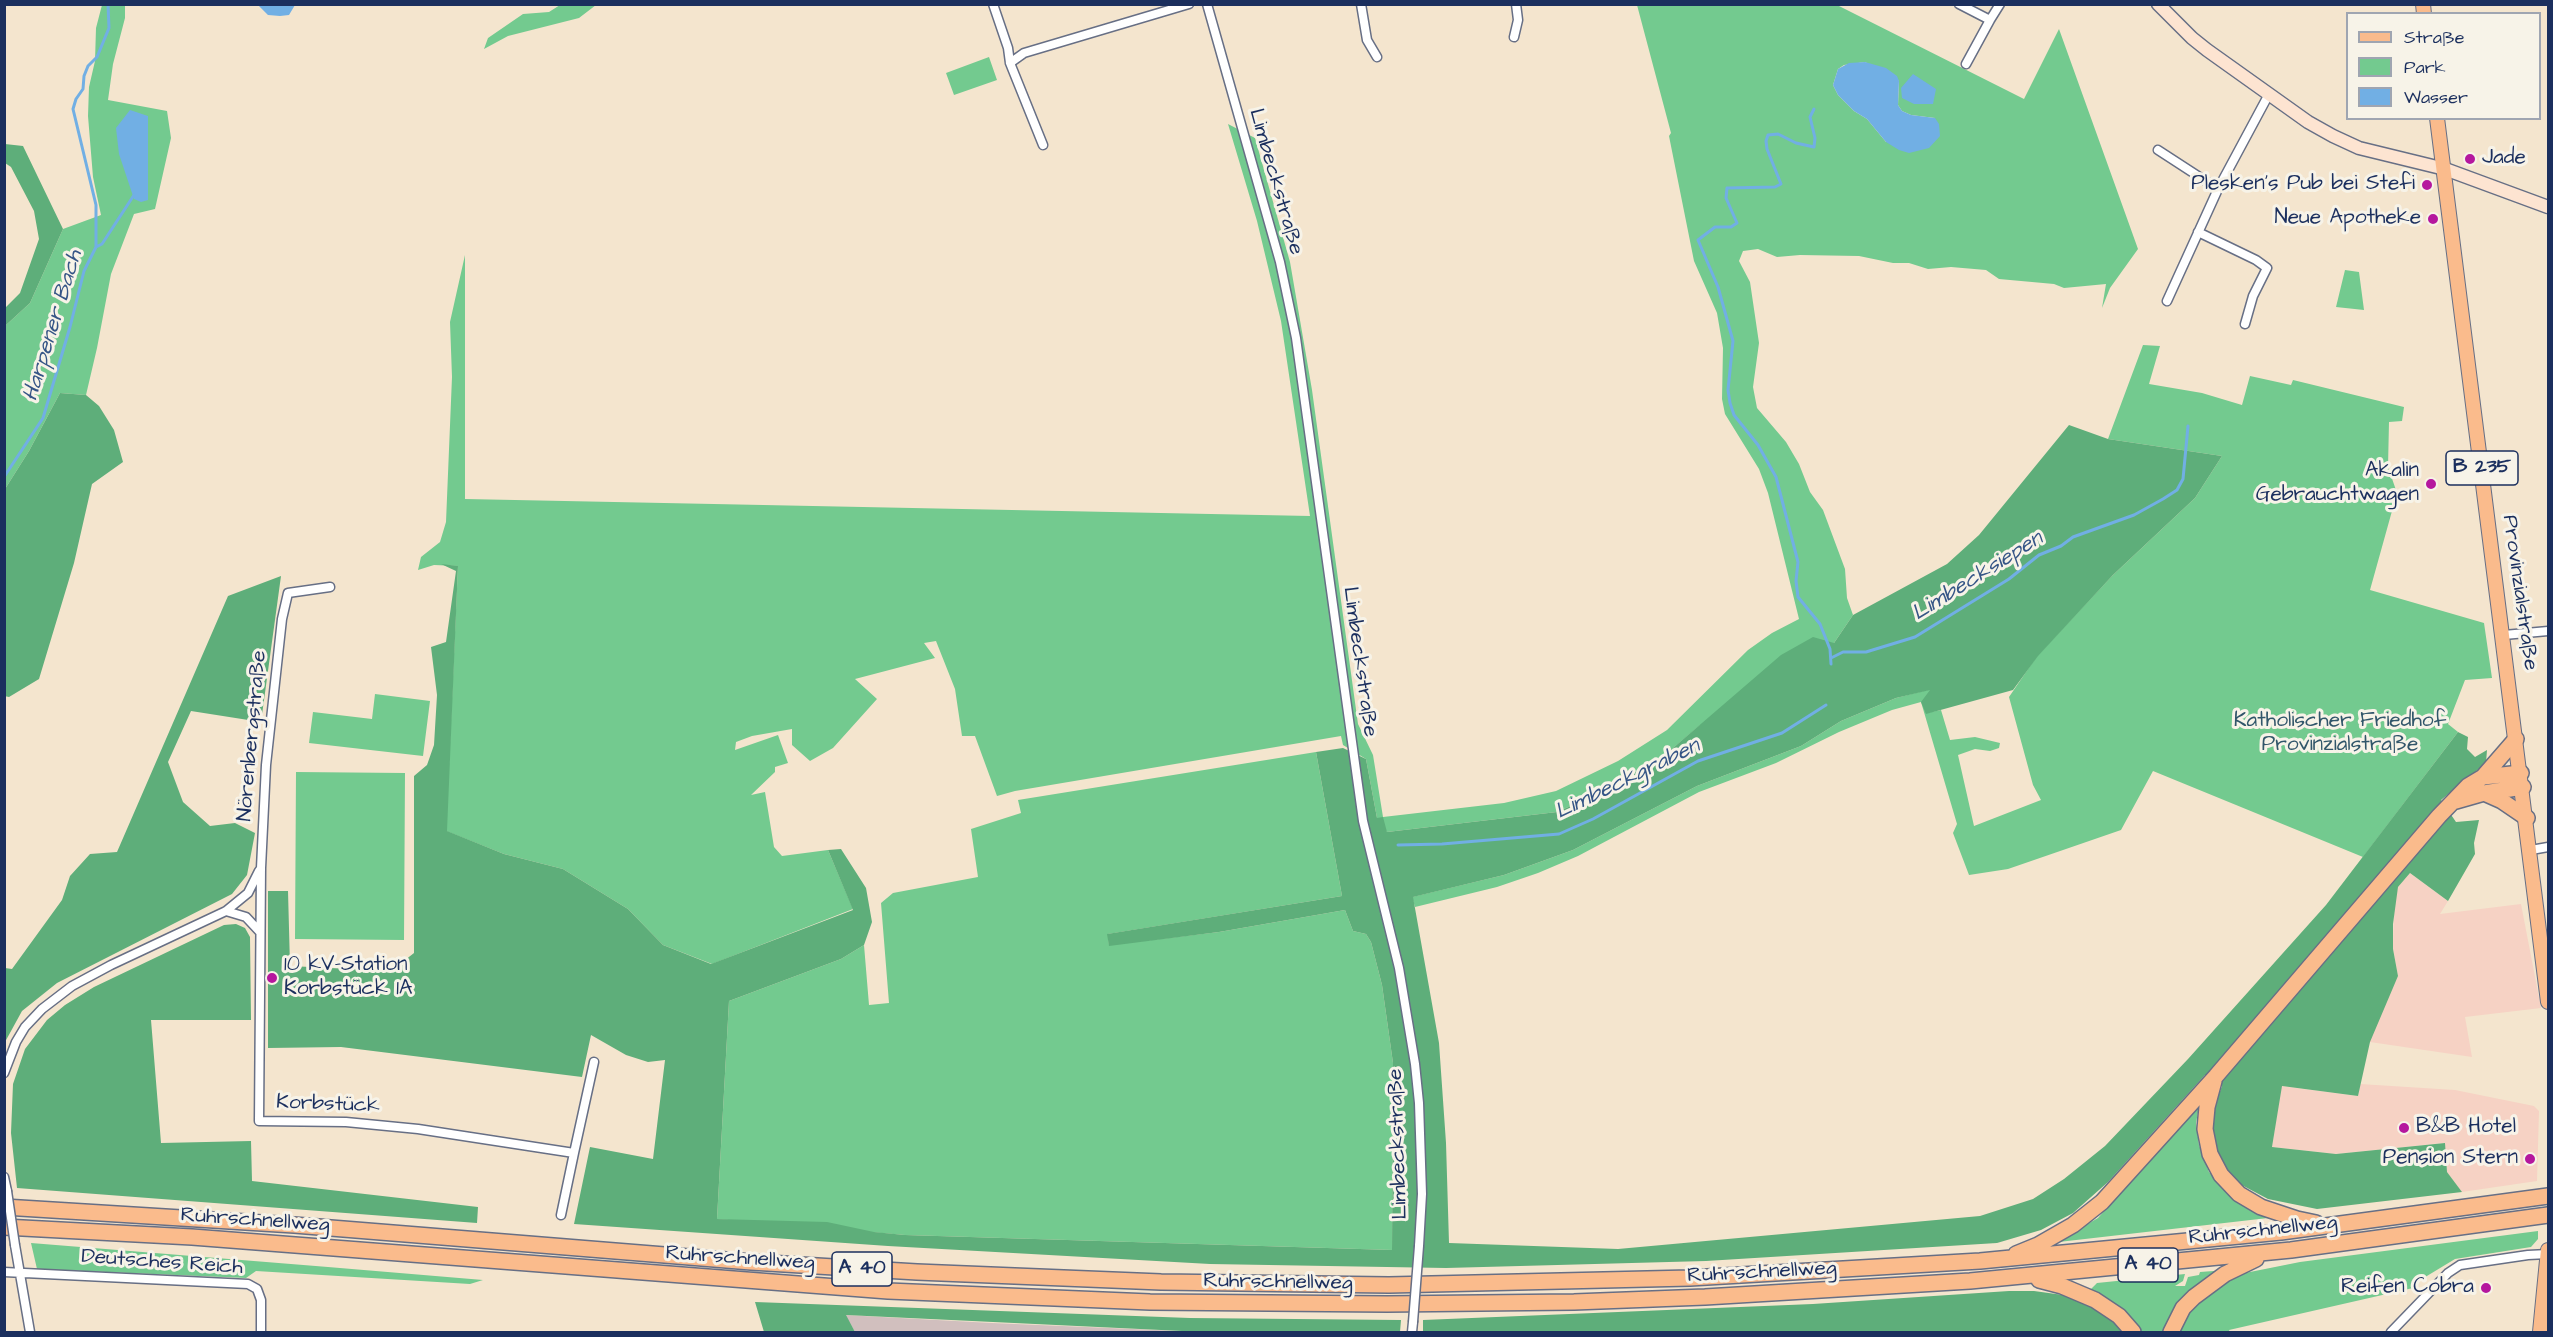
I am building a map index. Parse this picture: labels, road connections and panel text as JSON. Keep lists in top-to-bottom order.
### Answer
{
  "streets": {
    "highway": ["Ruhrschnellweg", "A 40"],
    "main road": ["B 235", "Provinzialstraße"],
    "street": [
      "Limbeckstraße",
      "Nörenbergstraße",
      "Korbstück",
      "Deutsches Reich"
    ]
  },
  "crossings": [
    ["Nörenbergstraße", "Korbstück"]
  ],
  "water": ["Harpener Bach", "Limbecksiepen", "Limbeckgraben"],
  "parks": ["Katholischer Friedhof Provinzialstraße"],
  "places": [
    "Jade",
    "Plesken's Pub bei Stefi",
    "Neue Apotheke",
    "Akalin Gebrauchtwagen",
    "10 kV-Station Korbstück 1A",
    "B&B Hotel",
    "Pension Stern",
    "Reifen Cobra"
  ],
  "legend": ["Straße", "Park", "Wasser"]
}
